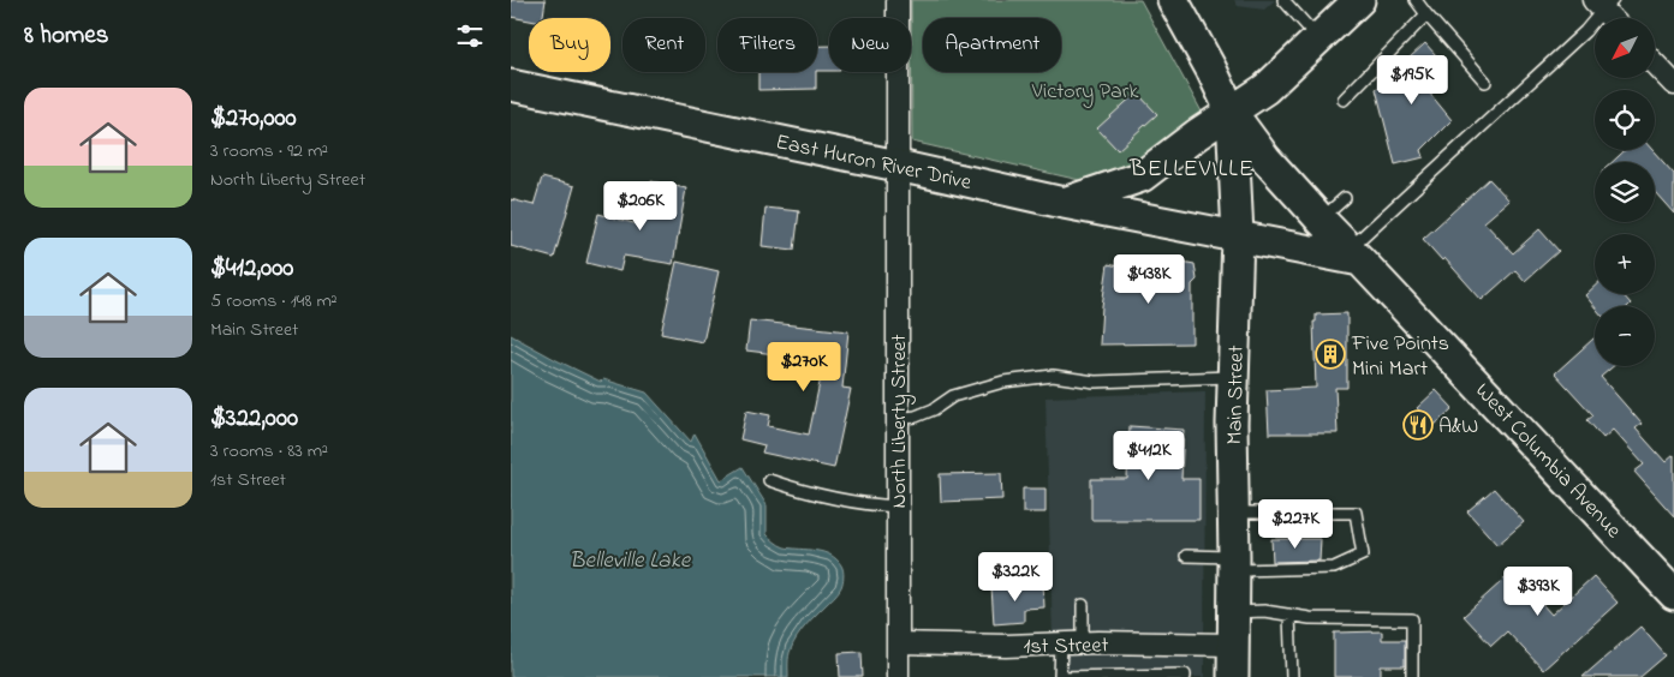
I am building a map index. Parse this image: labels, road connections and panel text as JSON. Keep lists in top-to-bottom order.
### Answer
{
  "streets": {
    "main road": ["East Huron River Drive", "Main Street", "West Columbia Avenue"],
    "street": ["North Liberty Street", "1st Street"]
  },
  "crossings": [
    ["East Huron River Drive", "Main Street"],
    ["East Huron River Drive", "North Liberty Street"],
    ["East Huron River Drive", "West Columbia Avenue"],
    ["Main Street", "West Columbia Avenue"],
    ["Main Street", "1st Street"],
    ["North Liberty Street", "1st Street"]
  ],
  "districts": ["BELLEVILLE"],
  "water": ["Belleville Lake"],
  "parks": ["Victory Park"],
  "places": {
    "building": ["Five Points Mini Mart"],
    "restaurant": ["A&W"]
  },
  "north": "bottom left",
  "page": {
    "heading": "8 homes",
    "map_buttons": ["+", "−"],
    "chip": [
      "Buy",
      "Rent",
      "Filters",
      "New",
      "Apartment"
    ],
    "price": [
      "$195K",
      "$206K",
      "$438K",
      "$270K",
      "$412K",
      "$227K",
      "$322K",
      "$393K"
    ],
    "list": [
      {
        "name": "$270,000",
        "note": "3 rooms · 92 m² · North Liberty Street"
      },
      {
        "name": "$412,000",
        "note": "5 rooms · 148 m² · Main Street"
      },
      {
        "name": "$322,000",
        "note": "3 rooms · 83 m² · 1st Street"
      }
    ]
  }
}
